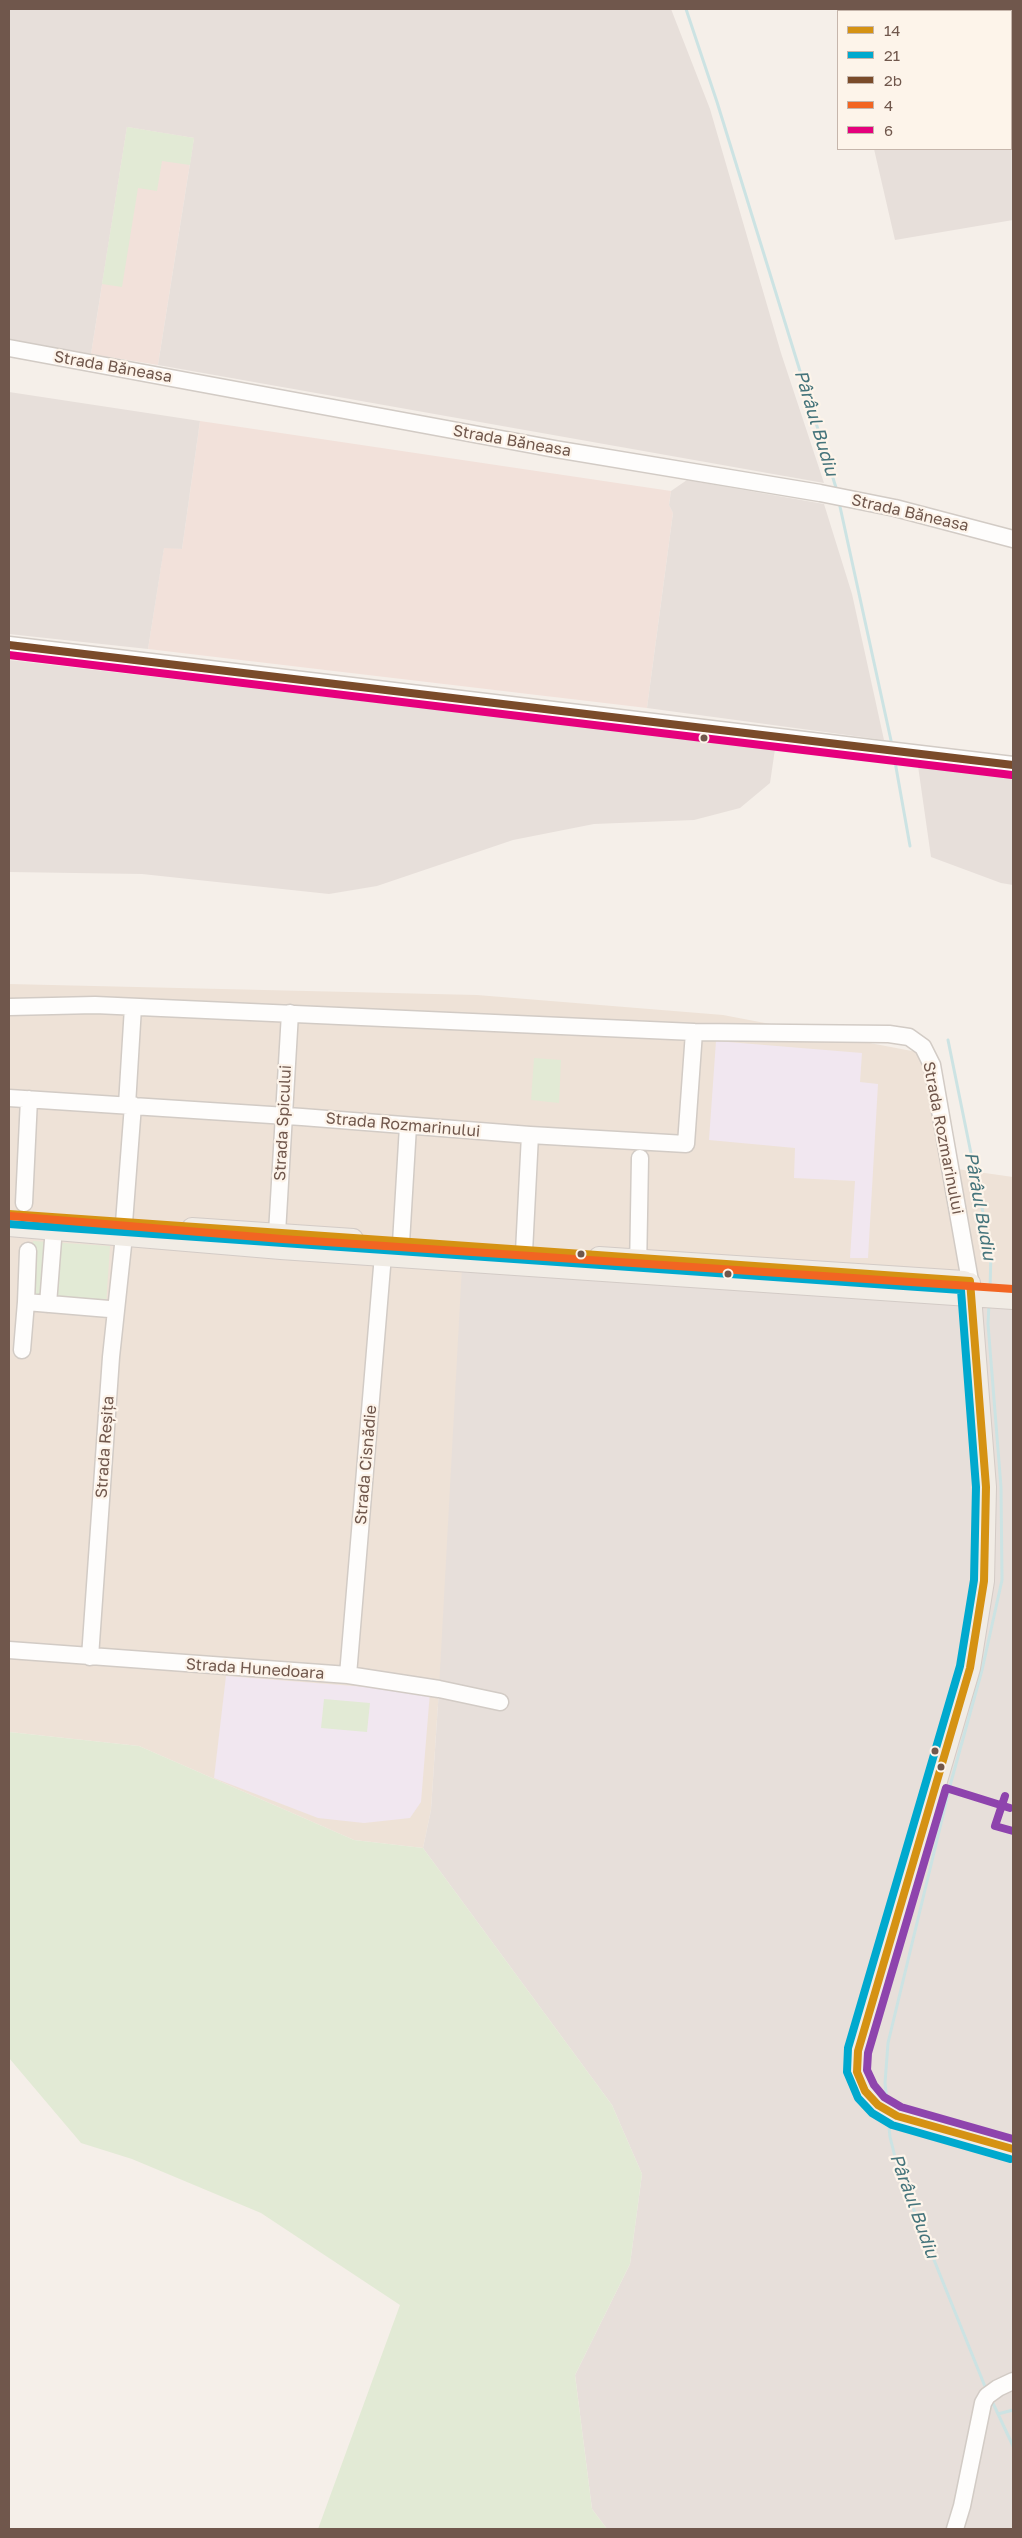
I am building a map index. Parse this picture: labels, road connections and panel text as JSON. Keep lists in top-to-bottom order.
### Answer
{
  "streets": {
    "street": [
      "Strada Băneasa",
      "Strada Spicului",
      "Strada Rozmarinului",
      "Strada Reșița",
      "Strada Cisnădie",
      "Strada Hunedoara"
    ]
  },
  "crossings": [
    ["Strada Spicului", "Strada Rozmarinului"],
    ["Strada Rozmarinului", "Strada Reșița"],
    ["Strada Reșița", "Strada Hunedoara"],
    ["Strada Cisnădie", "Strada Hunedoara"]
  ],
  "water": ["Pârâul Budiu"],
  "lines": [
    "transit line 2b",
    "transit line 6",
    "transit line 14",
    "transit line 4",
    "transit line 21"
  ],
  "legend": [
    "14",
    "21",
    "2b",
    "4",
    "6"
  ]
}
